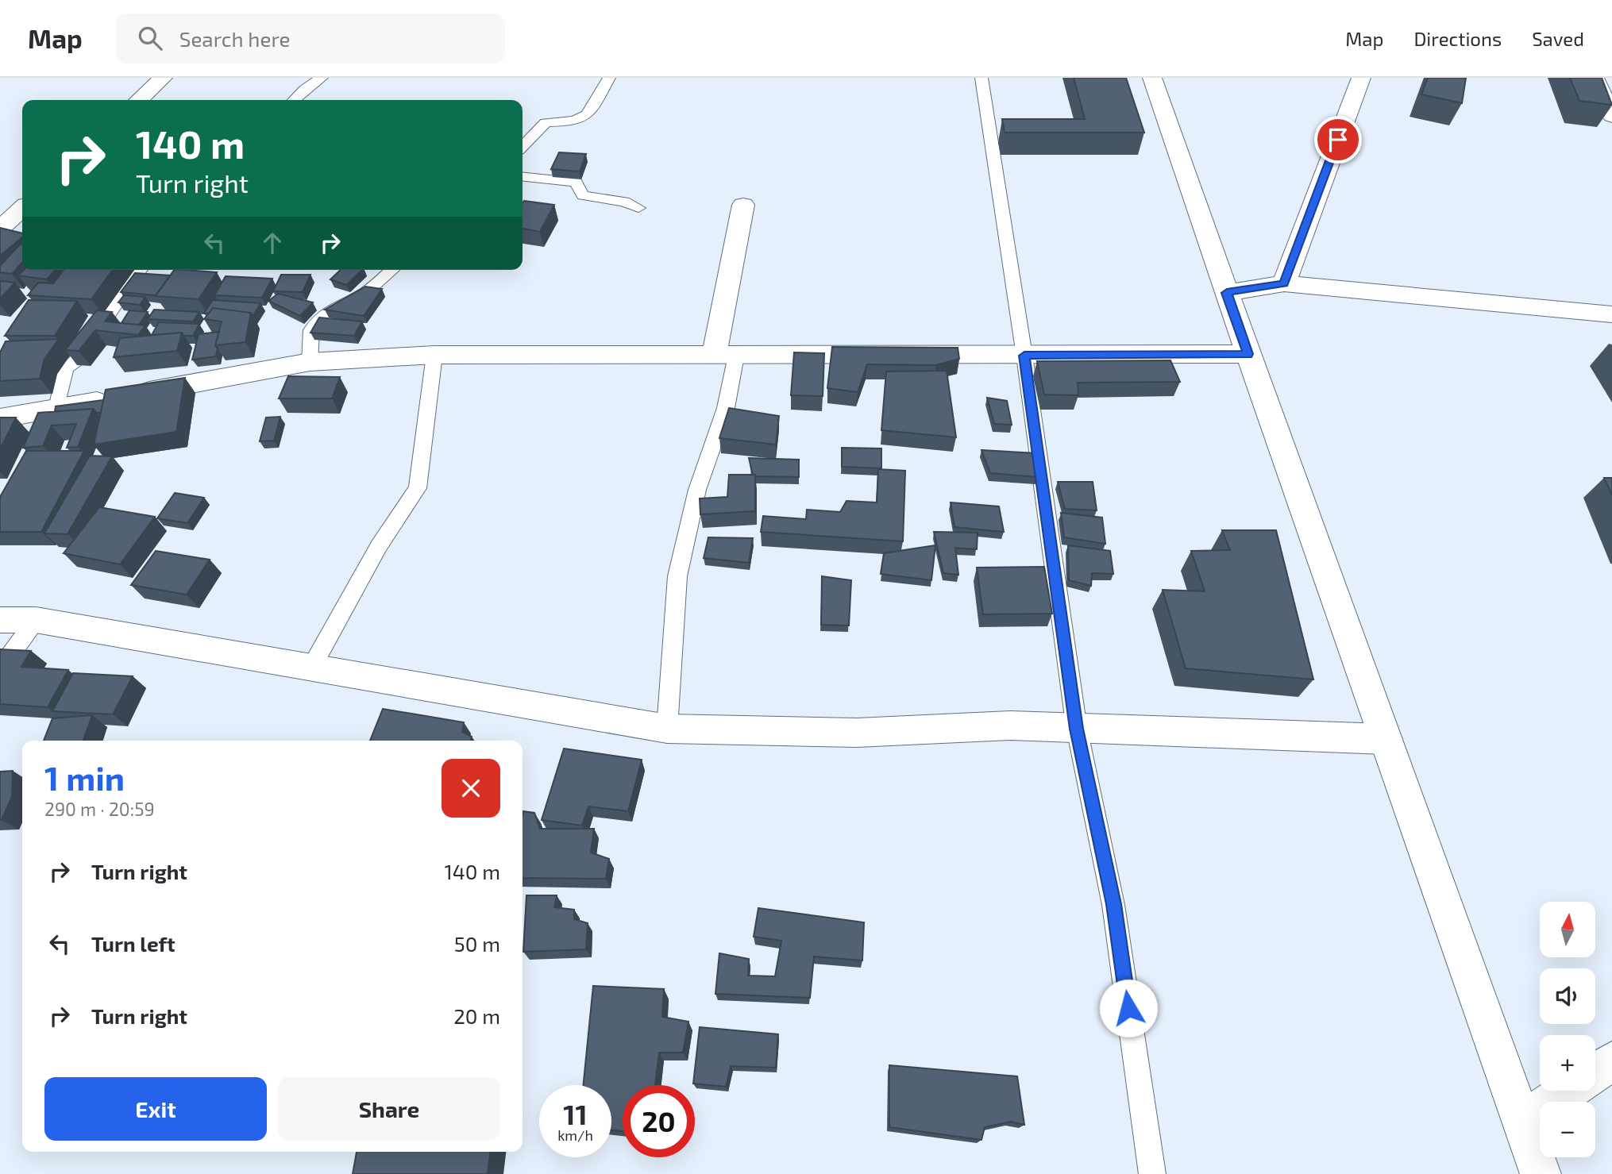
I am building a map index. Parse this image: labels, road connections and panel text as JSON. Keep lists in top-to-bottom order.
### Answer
{
  "north": "top",
  "page": {
    "header": "Map",
    "search": "Search here",
    "nav": ["Map", "Directions", "Saved"],
    "turn": ["140 m", "Turn right"],
    "heading": ["1 min", "290 m · 20:59"],
    "list": [
      {
        "name": "Turn right",
        "value": "140 m"
      },
      {
        "name": "Turn left",
        "value": "50 m"
      },
      {
        "name": "Turn right",
        "value": "20 m"
      }
    ],
    "map_buttons": ["+", "−"],
    "buttons": ["Exit", "Share"],
    "speed": "11 km/h",
    "limit": "20"
  }
}
